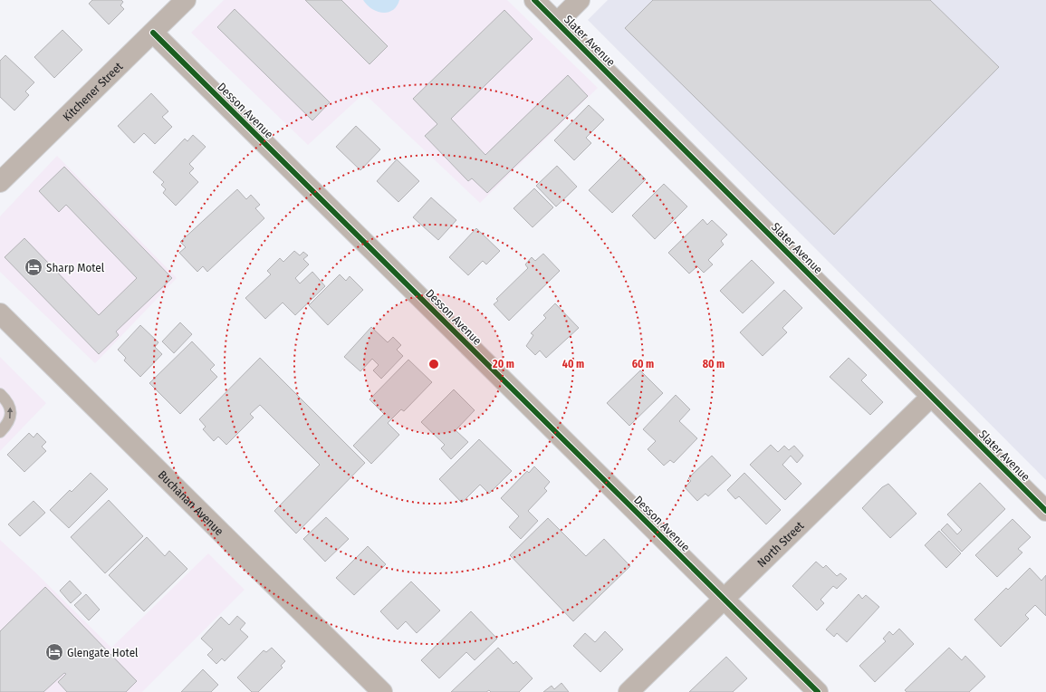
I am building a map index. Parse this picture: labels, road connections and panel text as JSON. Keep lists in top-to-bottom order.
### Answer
{
  "streets": {
    "street": [
      "Slater Avenue",
      "Kitchener Street",
      "Desson Avenue",
      "Buchanan Avenue",
      "North Street"
    ]
  },
  "crossings": [
    ["Slater Avenue", "North Street"],
    ["Kitchener Street", "Desson Avenue"],
    ["Desson Avenue", "North Street"]
  ],
  "places": {
    "hotel": ["Sharp Motel", "Glengate Hotel"]
  },
  "rings": [
    "20 m",
    "40 m",
    "60 m",
    "80 m"
  ]
}
